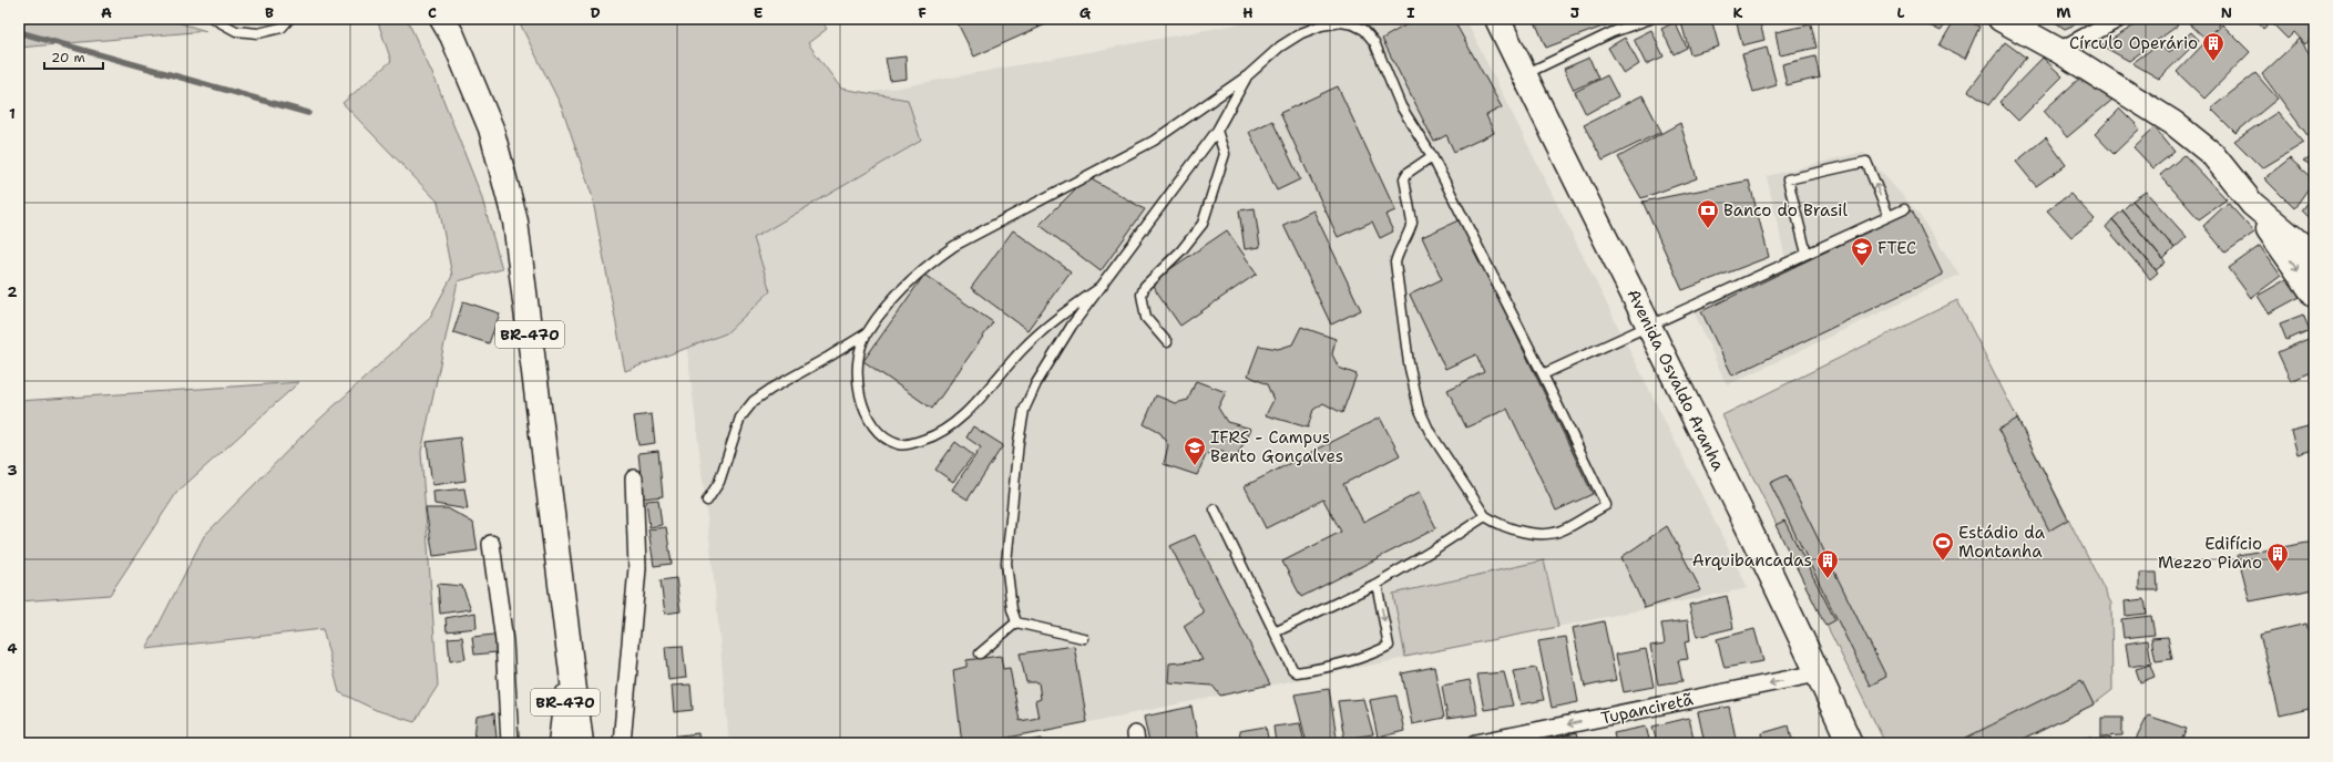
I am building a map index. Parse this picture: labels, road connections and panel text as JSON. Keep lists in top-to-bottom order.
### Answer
{
  "streets": {
    "main road": ["BR-470", "Avenida Osvaldo Aranha"],
    "street": ["Tupanciretã"]
  },
  "crossings": [
    ["Avenida Osvaldo Aranha", "Tupanciretã"]
  ],
  "one_way": ["Tupanciretã"],
  "places": {
    "building": ["Círculo Operário", "Edifício Mezzo Piano", "Arquibancadas"],
    "bank": ["Banco do Brasil"],
    "school or university": ["FTEC", "IFRS - Campus Bento Gonçalves"],
    "sports": ["Estádio da Montanha"]
  },
  "scale_bar": "20 m",
  "grid": {
    "columns": [
      "A",
      "B",
      "C",
      "D",
      "E",
      "F",
      "G",
      "H",
      "I",
      "J",
      "K",
      "L",
      "M",
      "N"
    ],
    "rows": [
      "1",
      "2",
      "3",
      "4"
    ]
  }
}
